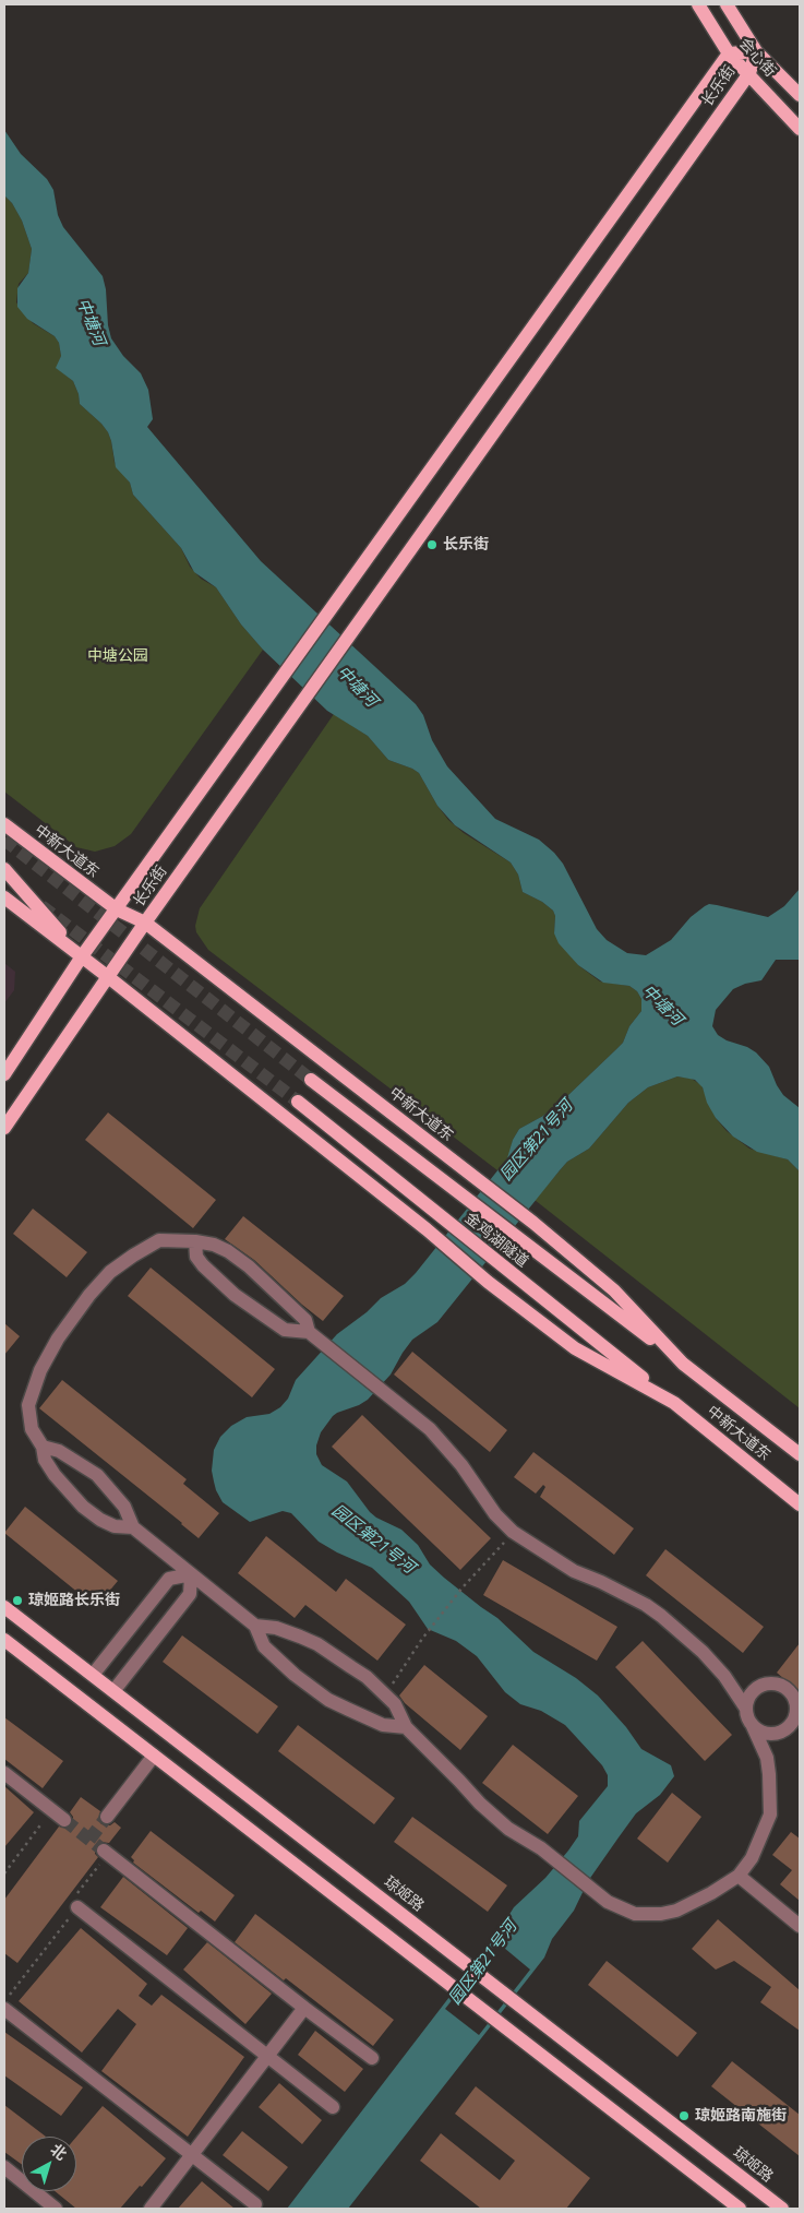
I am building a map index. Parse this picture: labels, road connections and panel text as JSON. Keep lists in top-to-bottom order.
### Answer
{
  "streets": {
    "main road": [
      "会心街",
      "长乐街",
      "中新大道东",
      "金鸡湖隧道",
      "琼姬路"
    ]
  },
  "crossings": [
    ["会心街", "长乐街"],
    ["长乐街", "中新大道东"],
    ["中新大道东", "金鸡湖隧道"]
  ],
  "water": ["中塘河", "园区第21号河"],
  "parks": ["中塘公园"],
  "places": ["长乐街", "琼姬路长乐街", "琼姬路南施街"],
  "north": "top right"
}
